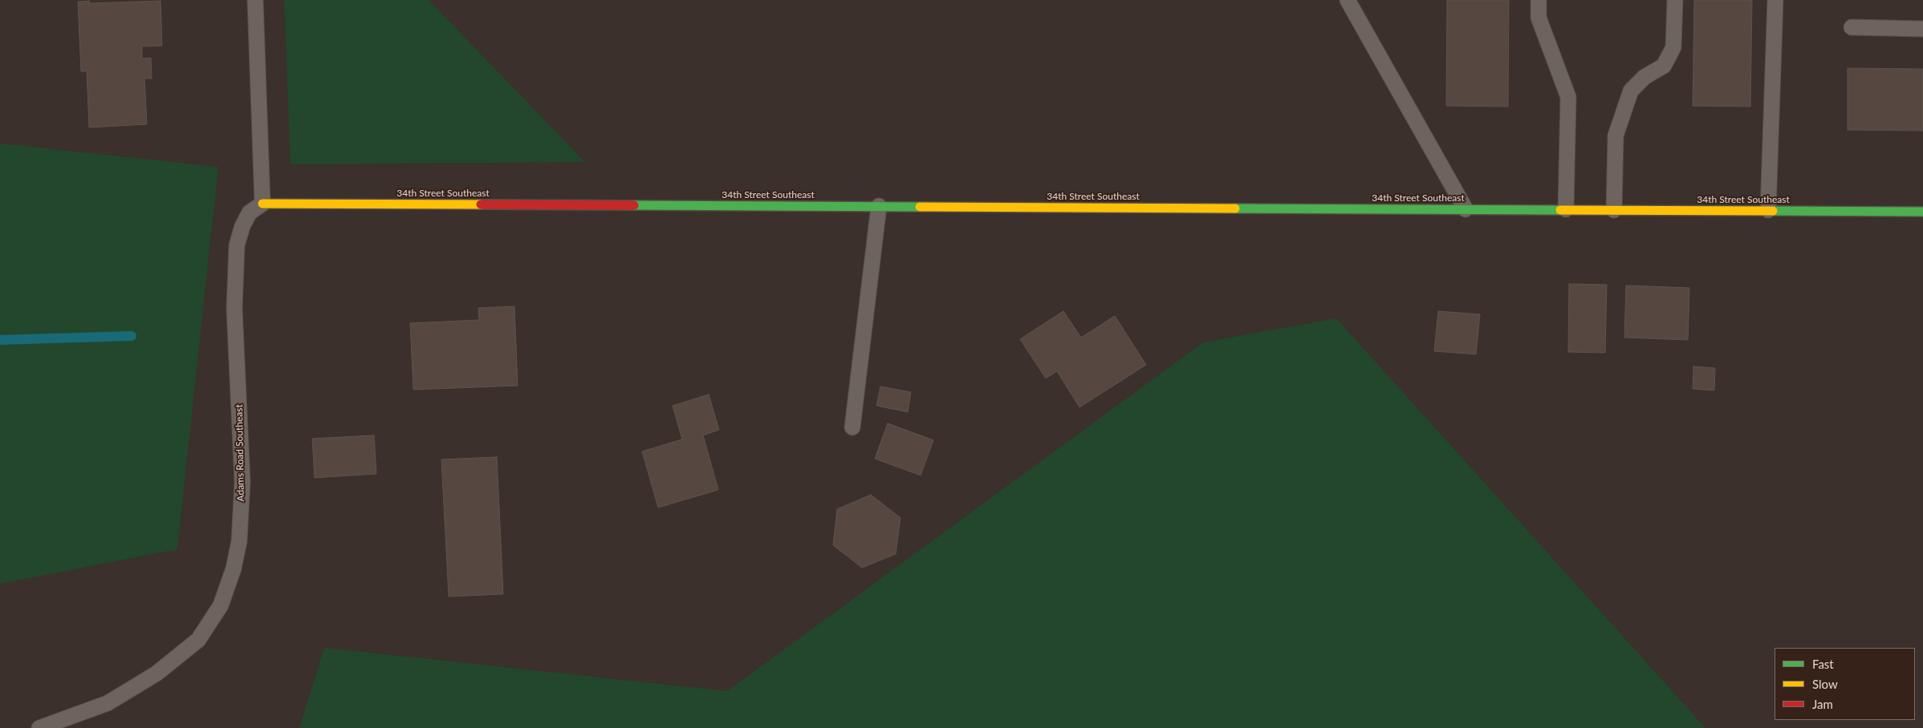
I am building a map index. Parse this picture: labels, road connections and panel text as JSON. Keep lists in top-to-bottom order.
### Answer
{
  "streets": {
    "street": ["34th Street Southeast"],
    "lane": ["Adams Road Southeast"]
  },
  "crossings": [
    ["34th Street Southeast", "Adams Road Southeast"]
  ],
  "legend": ["Fast", "Slow", "Jam"]
}
